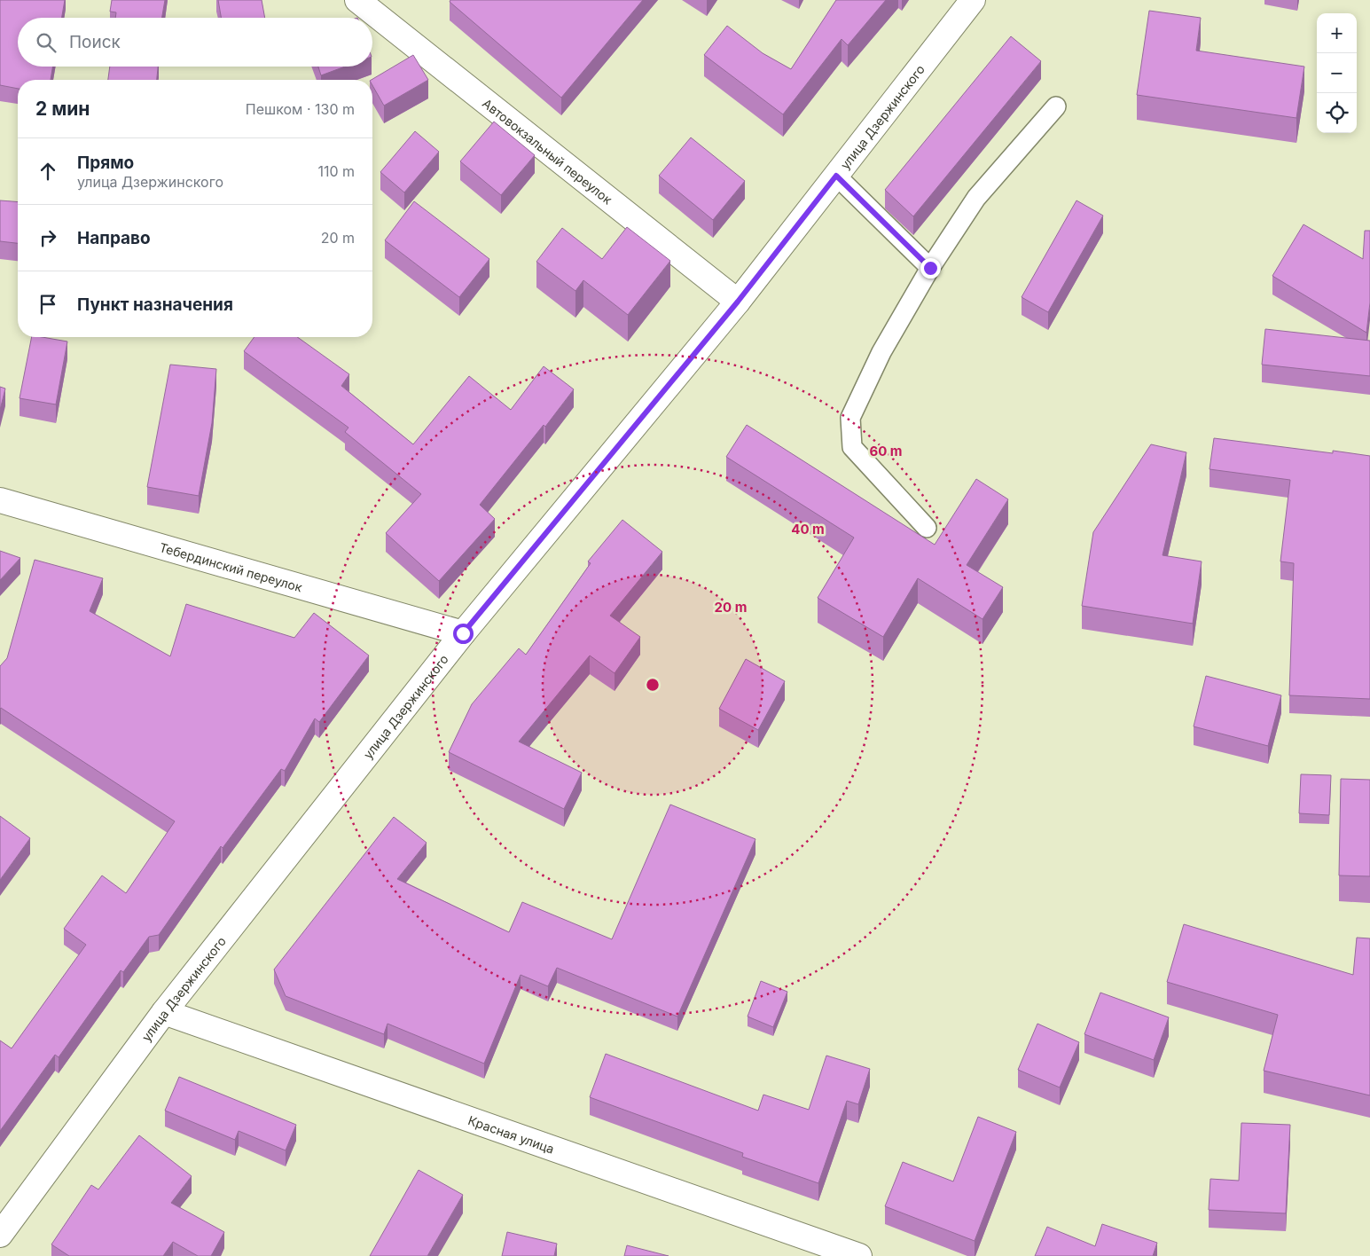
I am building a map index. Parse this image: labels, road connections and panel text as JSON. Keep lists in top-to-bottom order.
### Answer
{
  "streets": {
    "street": [
      "улица Дзержинского",
      "Автовокзальный переулок",
      "Тебердинский переулок",
      "Красная улица"
    ]
  },
  "crossings": [
    ["улица Дзержинского", "Автовокзальный переулок"],
    ["улица Дзержинского", "Тебердинский переулок"],
    ["улица Дзержинского", "Красная улица"]
  ],
  "page": {
    "map_buttons": ["+", "−"],
    "search": "Поиск",
    "heading": ["2 мин", "Пешком · 130 m"],
    "list": [
      ["Прямо", "улица Дзержинского", "110 m"],
      ["Направо", "20 m"],
      "Пункт назначения"
    ]
  },
  "rings": ["60 m", "40 m", "20 m"]
}
